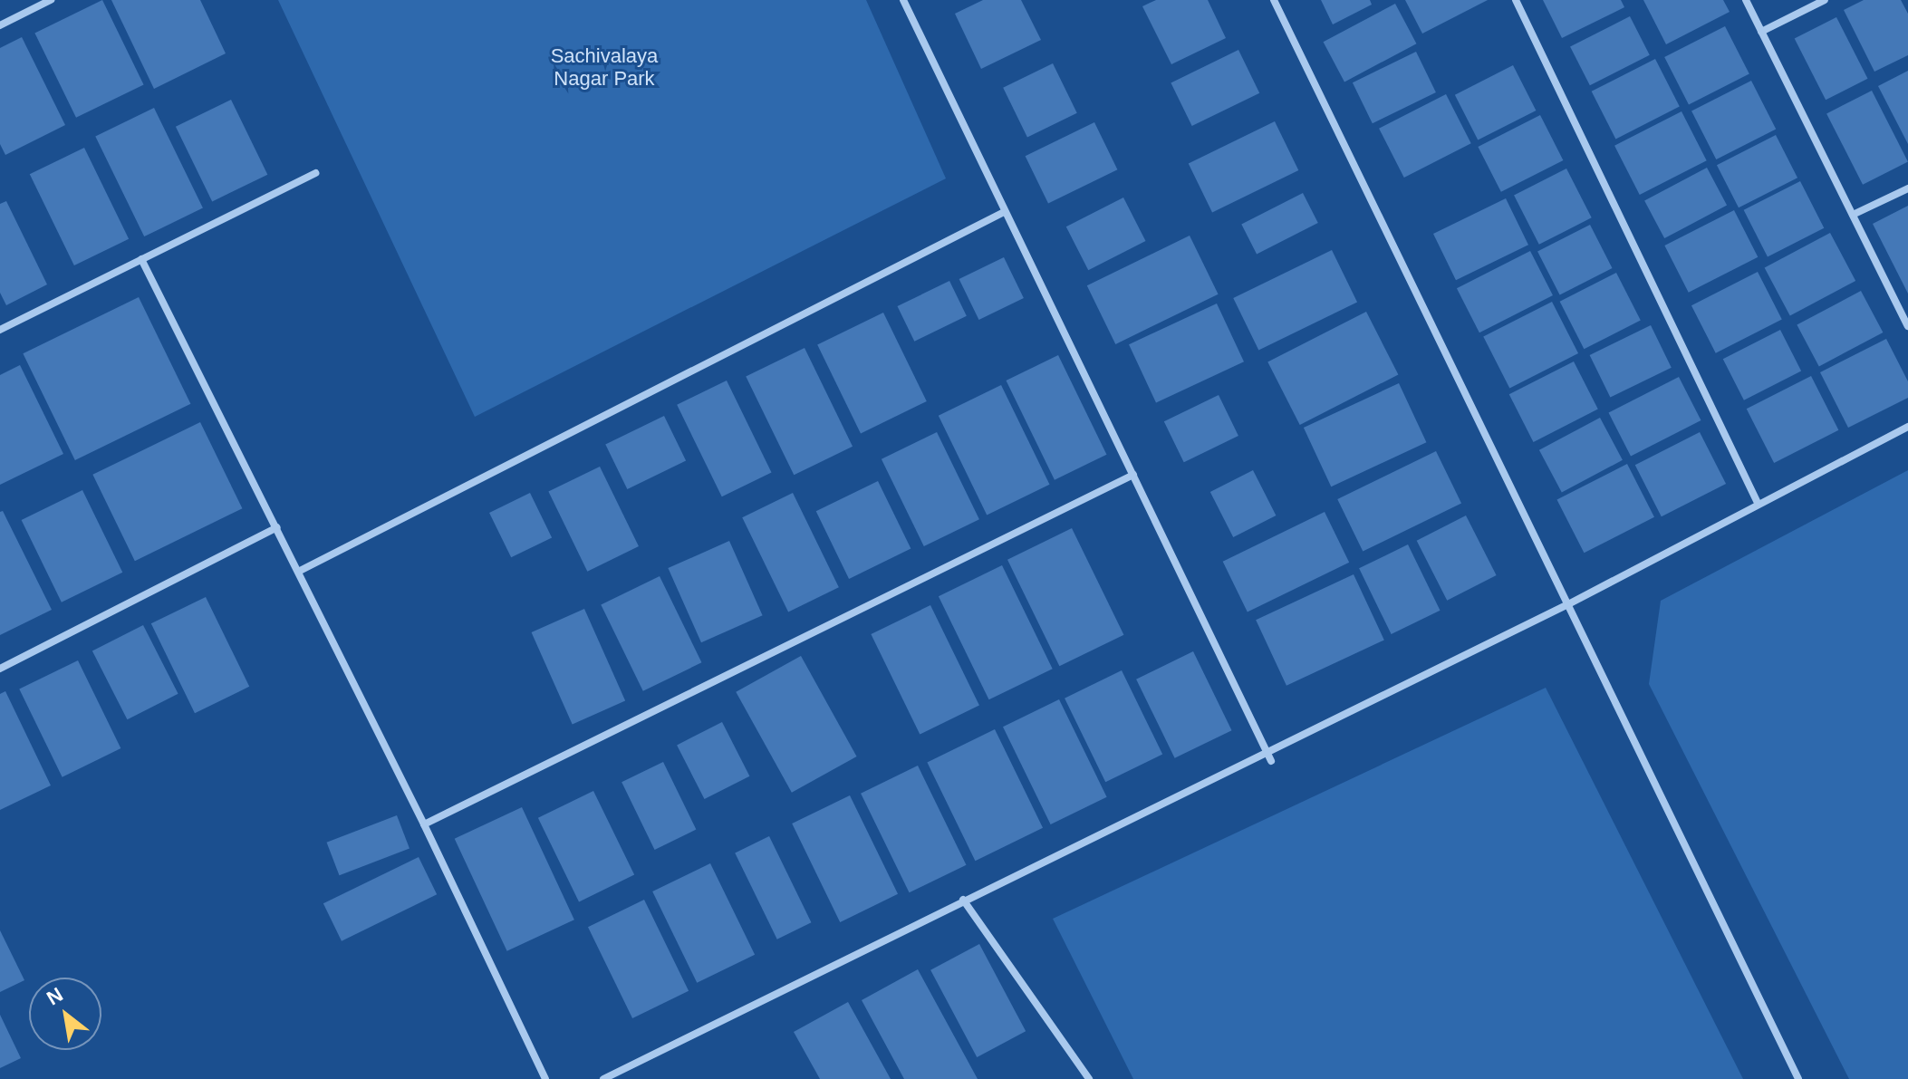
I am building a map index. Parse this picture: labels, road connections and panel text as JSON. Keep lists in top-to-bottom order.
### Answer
{
  "parks": ["Sachivalaya Nagar Park"],
  "north": "top left"
}
